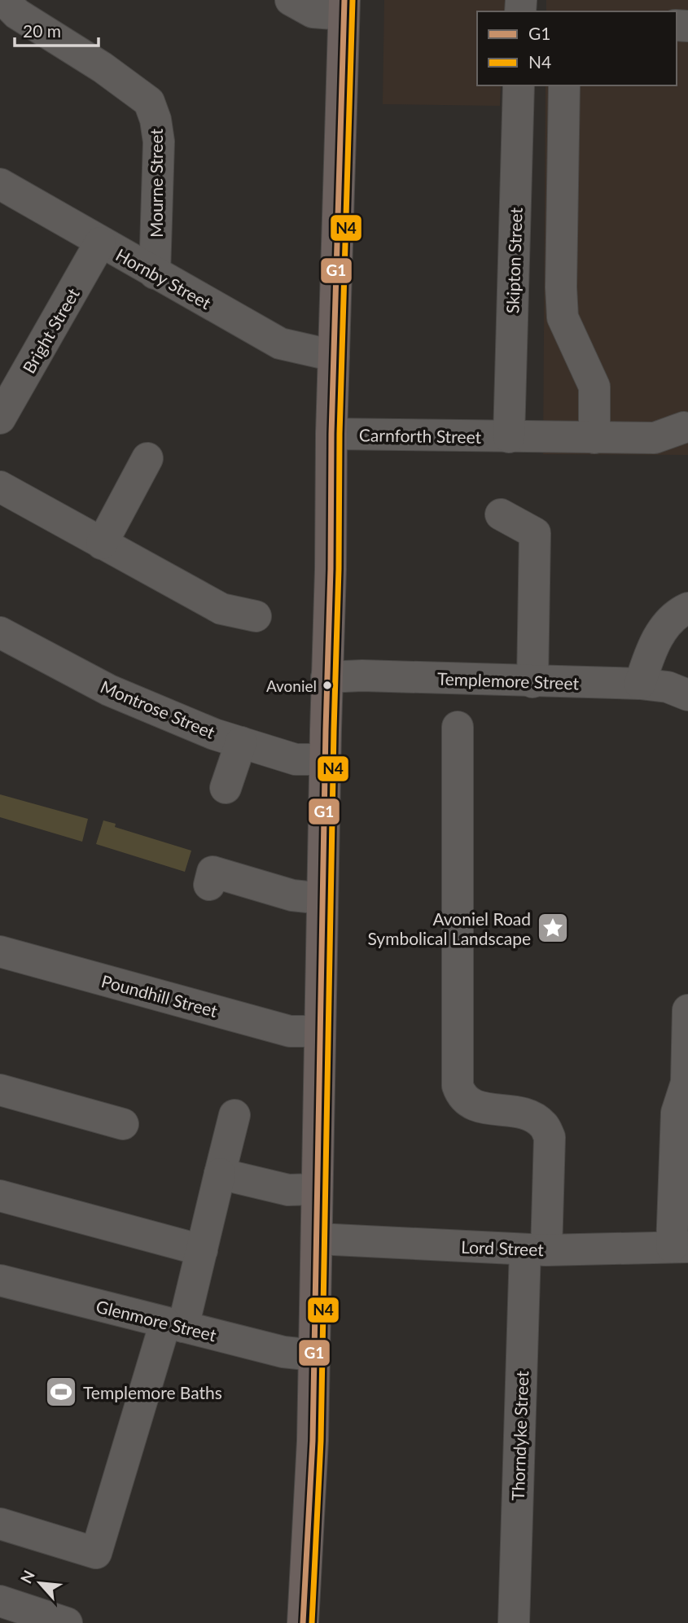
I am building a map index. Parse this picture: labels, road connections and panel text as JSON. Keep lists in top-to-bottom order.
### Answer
{
  "streets": {
    "street": [
      "Mourne Street",
      "Skipton Street",
      "Hornby Street",
      "Bright Street",
      "Carnforth Street",
      "Templemore Street",
      "Montrose Street",
      "Poundhill Street",
      "Lord Street",
      "Glenmore Street",
      "Thorndyke Street"
    ]
  },
  "crossings": [
    ["Mourne Street", "Hornby Street"],
    ["Skipton Street", "Carnforth Street"],
    ["Hornby Street", "Bright Street"],
    ["Lord Street", "Thorndyke Street"]
  ],
  "places": {
    "other": ["Avoniel"],
    "place": ["Avoniel Road Symbolical Landscape"],
    "sports": ["Templemore Baths"]
  },
  "lines": ["transit line G1", "transit line N4"],
  "legend": ["G1", "N4"],
  "scale_bar": "20 m",
  "north": "top left"
}
